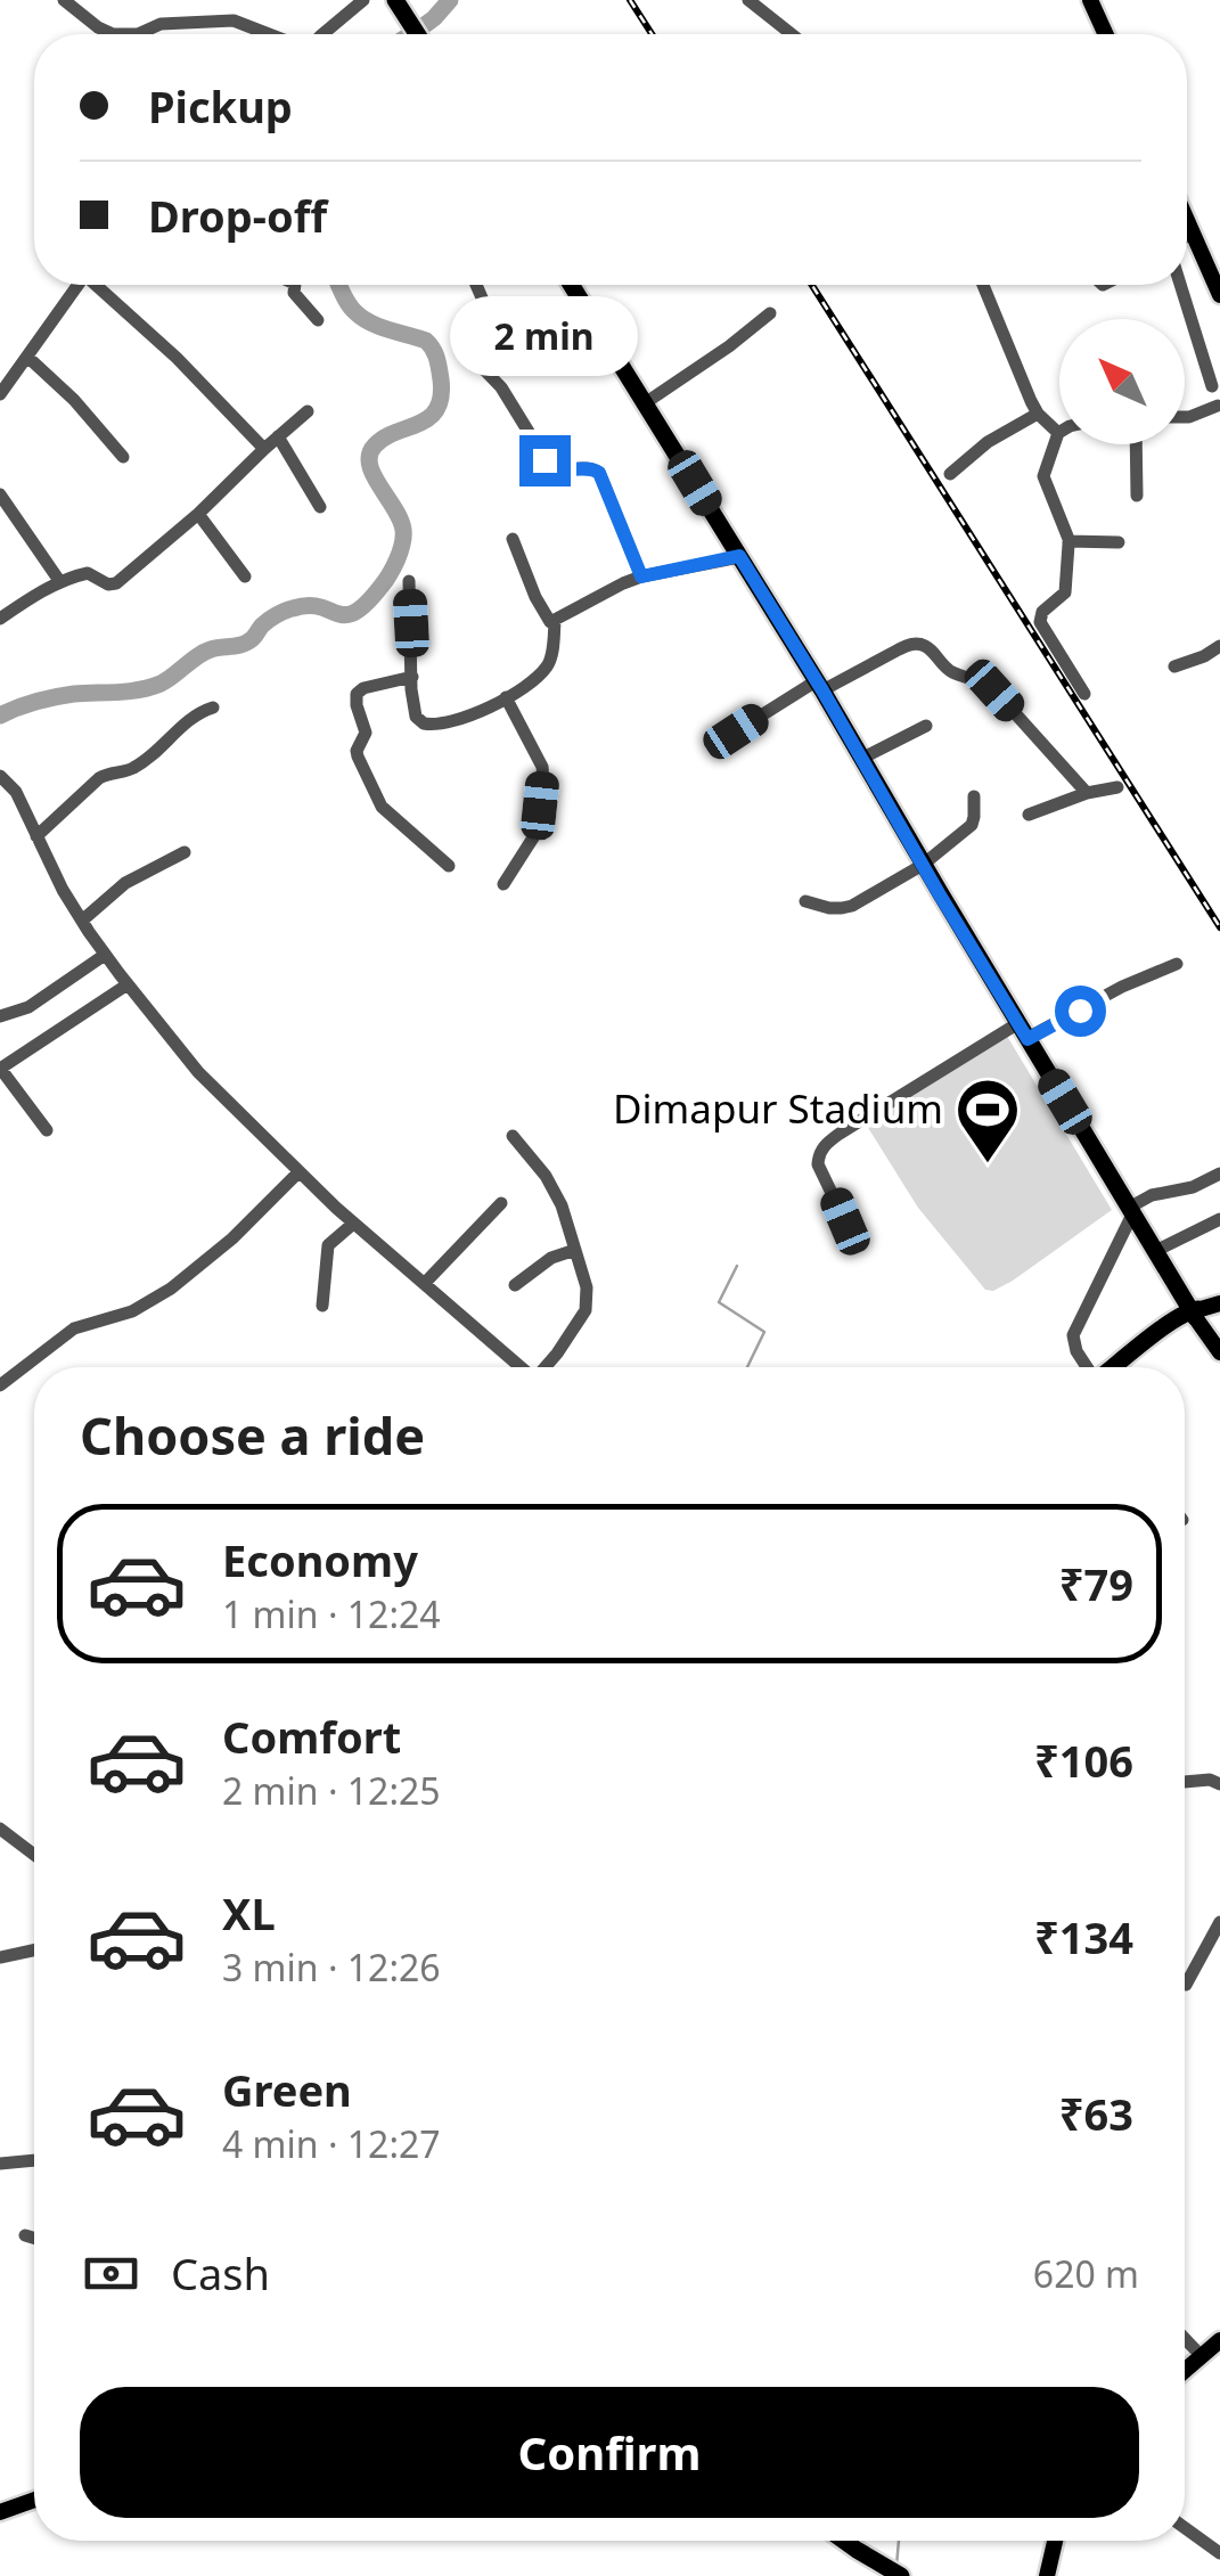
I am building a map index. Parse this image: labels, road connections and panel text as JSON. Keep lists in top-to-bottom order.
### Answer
{
  "places": {
    "sports": ["Dimapur Stadium"]
  },
  "north": "top left",
  "page": {
    "banner": ["Pickup", "Drop-off"],
    "bubble": "2 min",
    "heading": "Choose a ride",
    "list": [
      {
        "name": "Economy",
        "note": "1 min · 12:24",
        "value": "₹79"
      },
      {
        "name": "Comfort",
        "note": "2 min · 12:25",
        "value": "₹106"
      },
      {
        "name": "XL",
        "note": "3 min · 12:26",
        "value": "₹134"
      },
      {
        "name": "Green",
        "note": "4 min · 12:27",
        "value": "₹63"
      }
    ],
    "pay": ["Cash", "620 m"],
    "buttons": "Confirm"
  }
}
